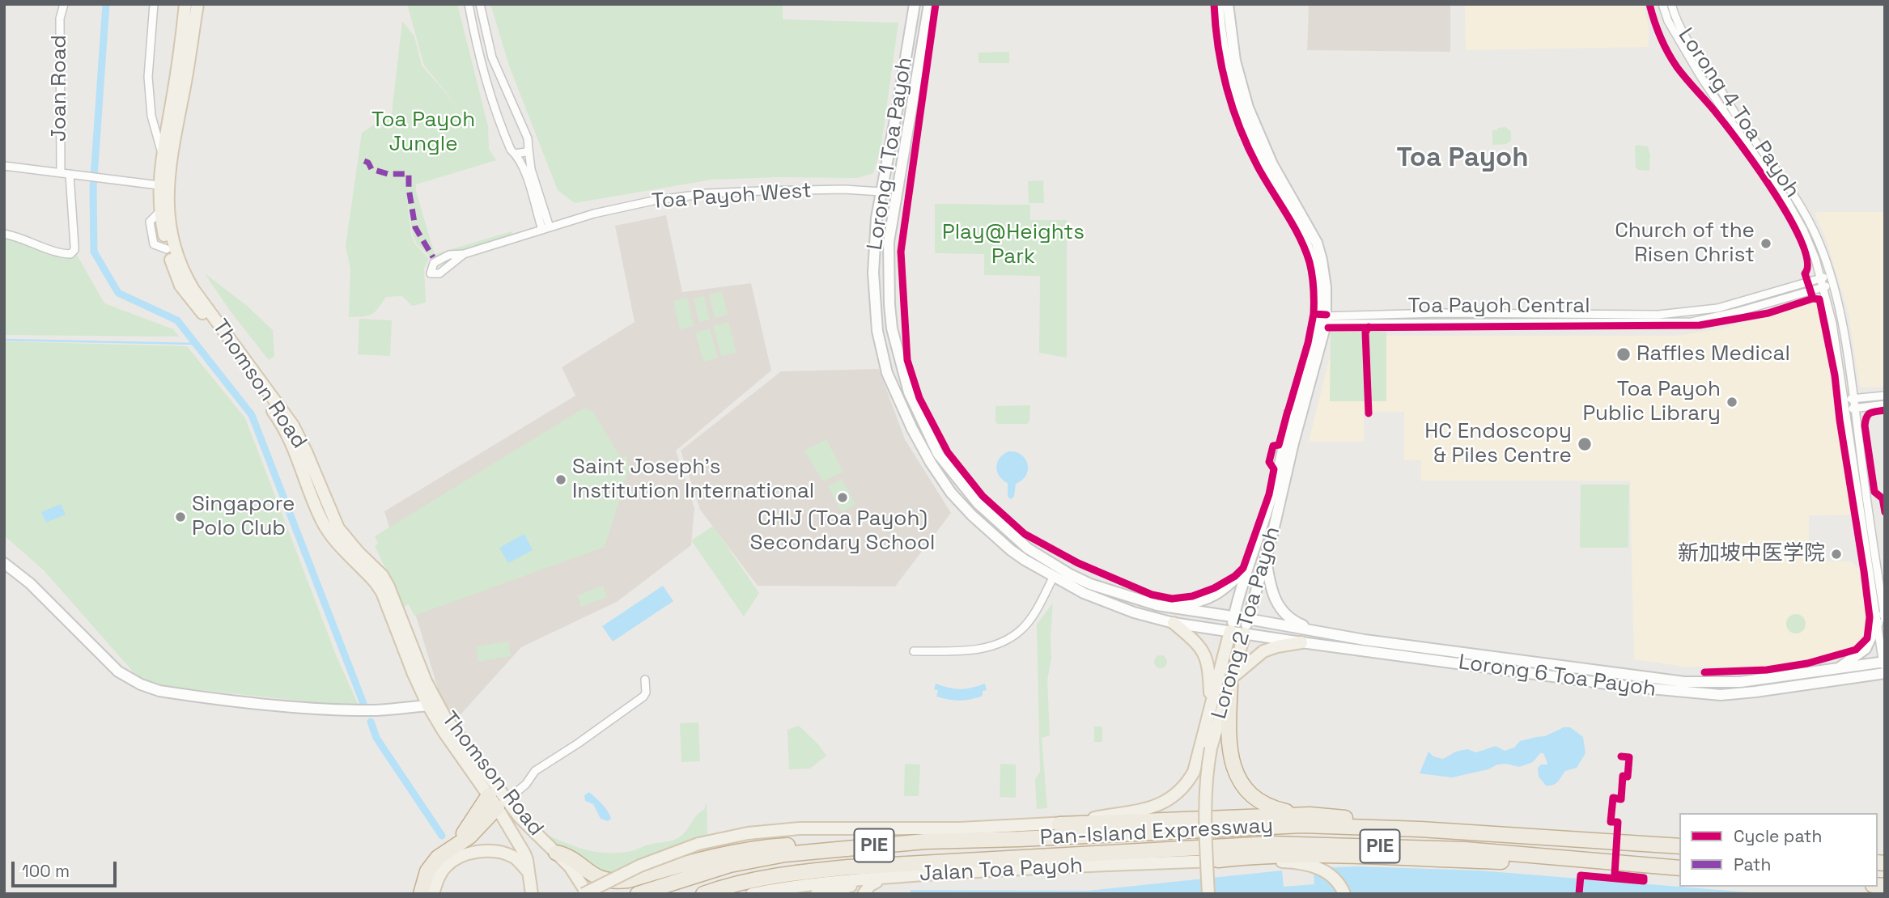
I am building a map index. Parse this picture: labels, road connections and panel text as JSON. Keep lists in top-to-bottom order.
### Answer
{
  "streets": {
    "highway": ["Pan-Island Expressway", "PIE"],
    "main road": [
      "Lorong 1 Toa Payoh",
      "Thomson Road",
      "Lorong 2 Toa Payoh",
      "Lorong 6 Toa Payoh",
      "Jalan Toa Payoh"
    ],
    "street": [
      "Joan Road",
      "Lorong 4 Toa Payoh",
      "Toa Payoh West",
      "Toa Payoh Central"
    ]
  },
  "crossings": [
    ["Lorong 4 Toa Payoh", "Toa Payoh Central"],
    ["Lorong 4 Toa Payoh", "Lorong 6 Toa Payoh"],
    ["Lorong 1 Toa Payoh", "Toa Payoh West"],
    ["Lorong 1 Toa Payoh", "Lorong 2 Toa Payoh"],
    ["Lorong 1 Toa Payoh", "Lorong 6 Toa Payoh"],
    ["Toa Payoh Central", "Lorong 2 Toa Payoh"],
    ["Lorong 2 Toa Payoh", "Lorong 6 Toa Payoh"],
    ["Lorong 2 Toa Payoh", "Jalan Toa Payoh"]
  ],
  "districts": ["Toa Payoh"],
  "parks": ["Toa Payoh Jungle", "Play@Heights Park"],
  "places": [
    "Church of the Risen Christ",
    "Raffles Medical",
    "Toa Payoh Public Library",
    "HC Endoscopy & Piles Centre",
    "Saint Joseph's Institution International",
    "CHIJ (Toa Payoh) Secondary School",
    "Singapore Polo Club",
    "新加坡中医学院"
  ],
  "legend": ["Cycle path", "Path"],
  "scale_bar": "100 m"
}
